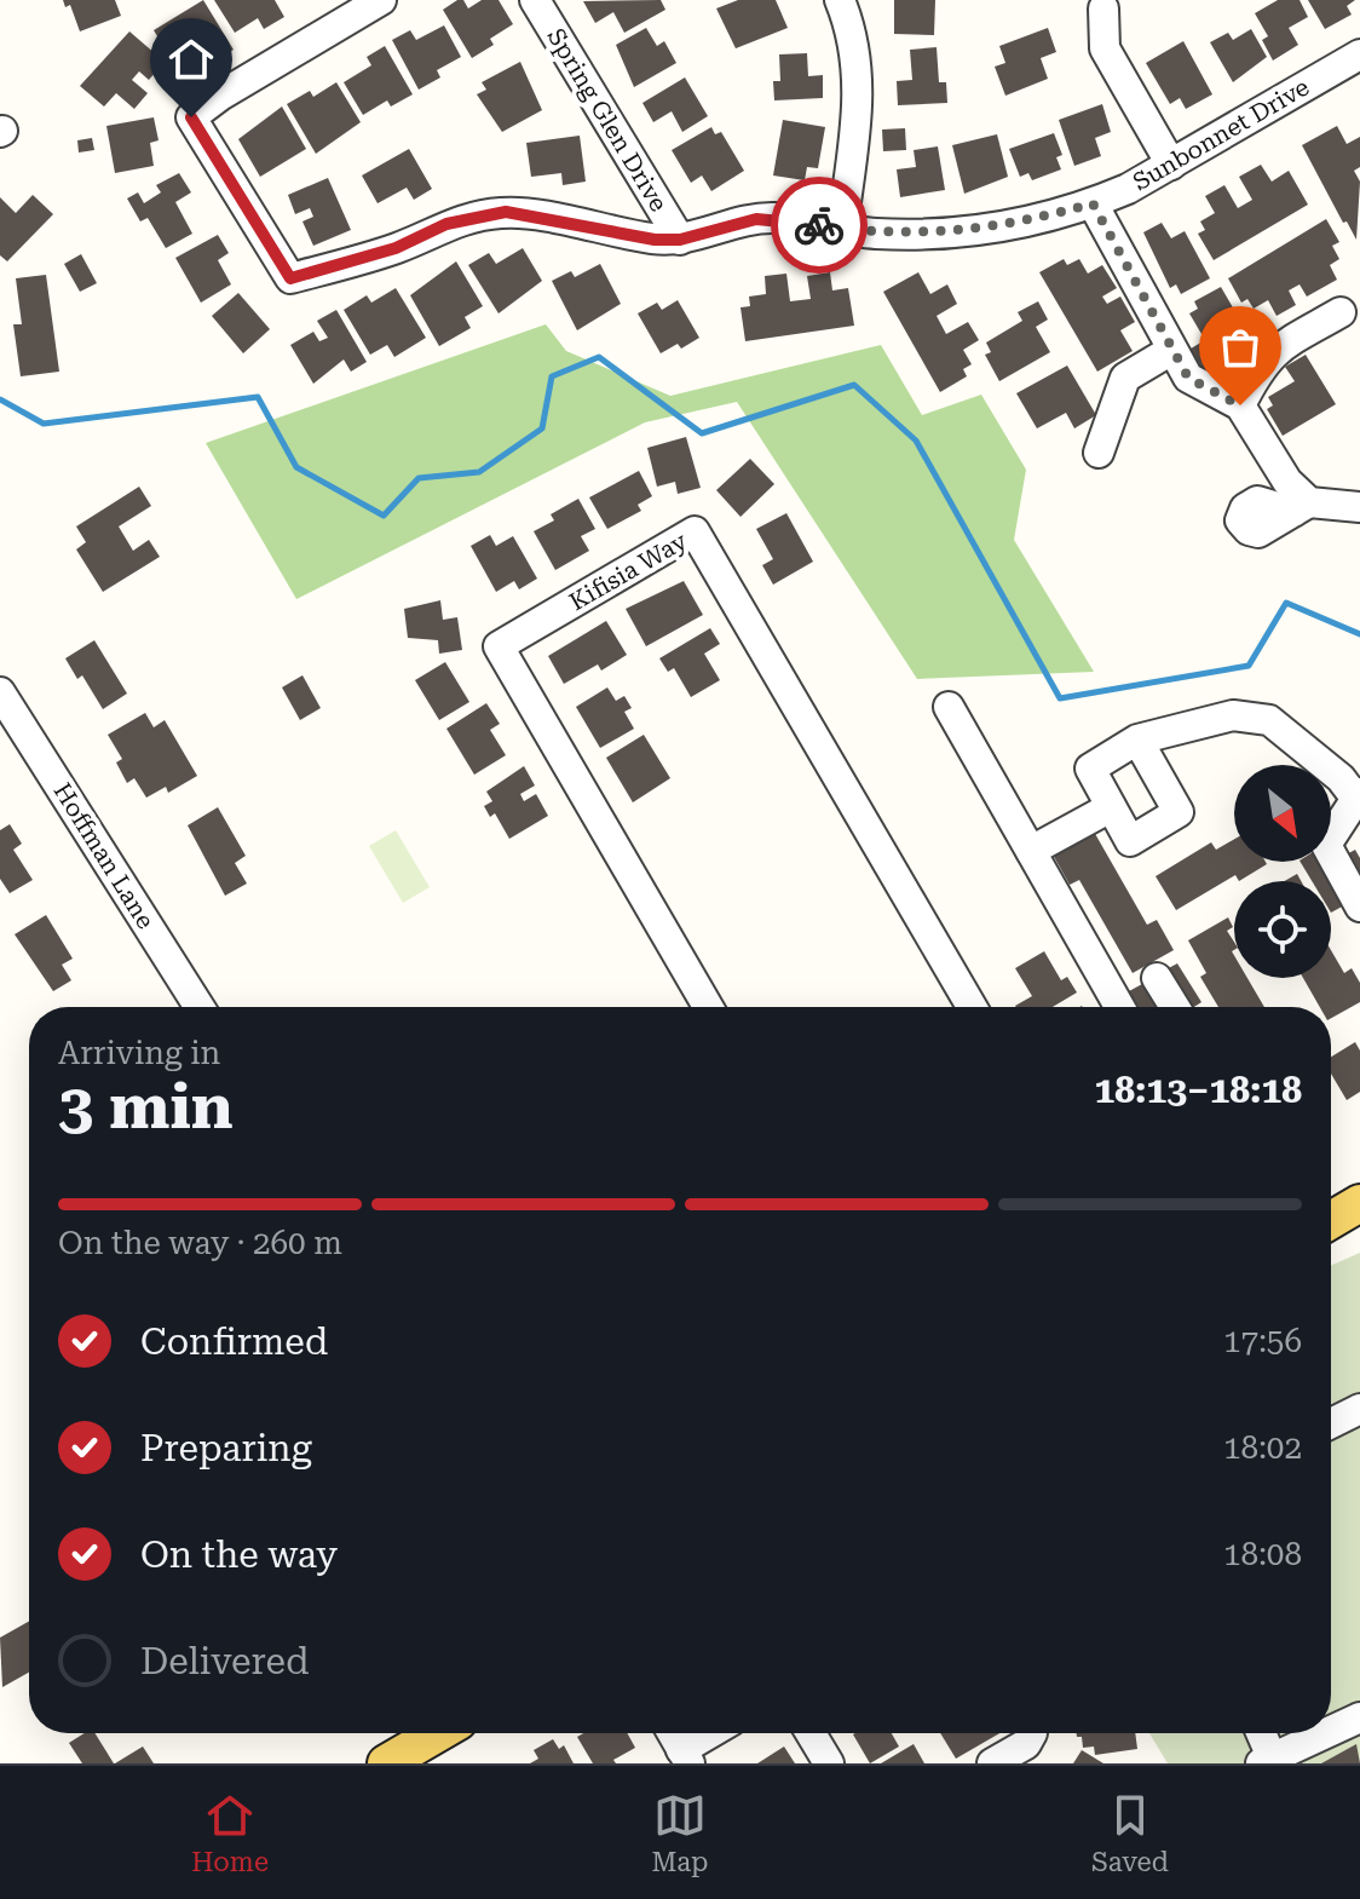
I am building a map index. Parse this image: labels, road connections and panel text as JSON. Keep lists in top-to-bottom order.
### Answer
{
  "streets": {
    "street": [
      "Spring Glen Drive",
      "Sunbonnet Drive",
      "Kifisia Way",
      "Hoffman Lane"
    ]
  },
  "crossings": [
    ["Spring Glen Drive", "Sunbonnet Drive"]
  ],
  "north": "bottom right",
  "page": {
    "heading": ["3 min", "Arriving in", "18:13–18:18"],
    "bar": "On the way · 260 m",
    "list": [
      ["Confirmed", "17:56"],
      ["Preparing", "18:02"],
      ["On the way", "18:08"],
      "Delivered"
    ],
    "tabs": ["Home", "Map", "Saved"]
  }
}
